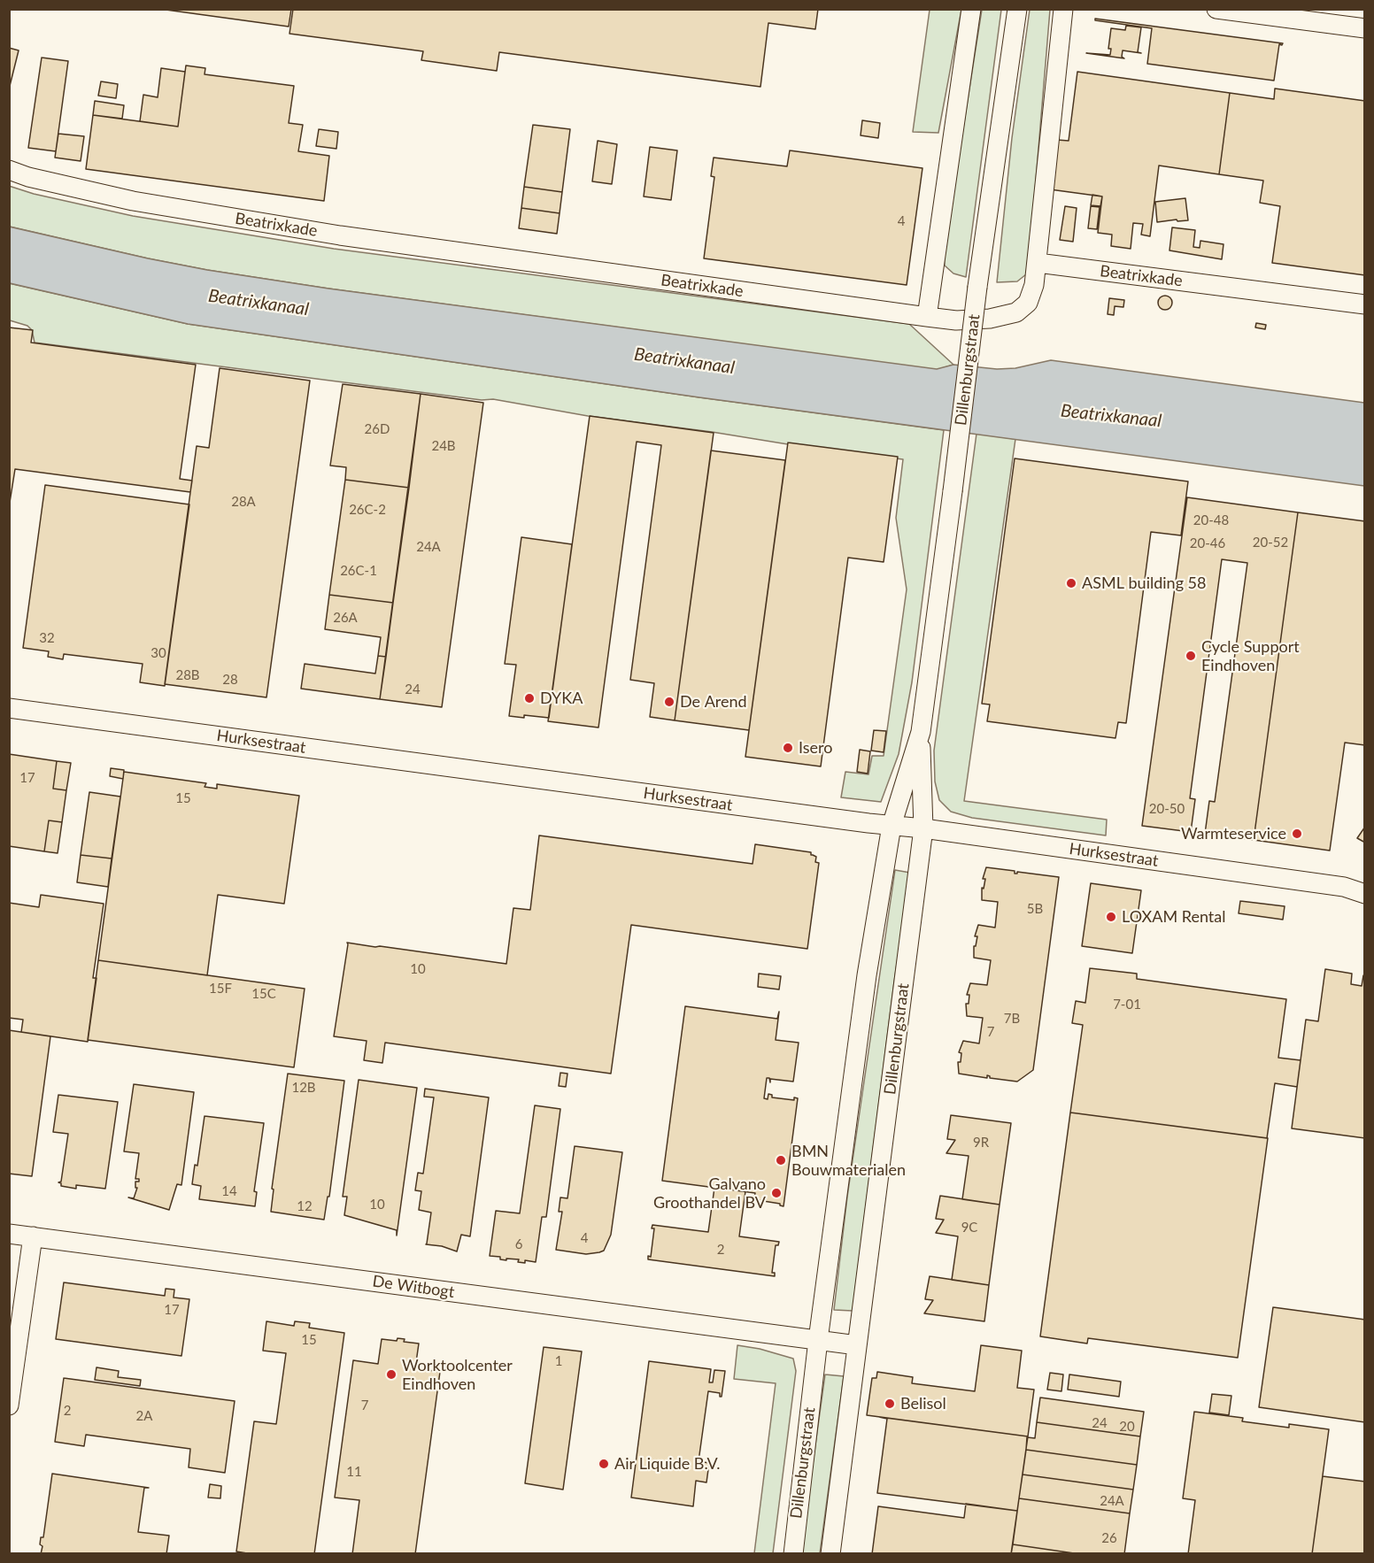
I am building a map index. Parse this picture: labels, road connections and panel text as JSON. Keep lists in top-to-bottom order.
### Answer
{
  "streets": {
    "street": [
      "Beatrixkade",
      "Dillenburgstraat",
      "Hurksestraat",
      "De Witbogt"
    ]
  },
  "crossings": [
    ["Dillenburgstraat", "Hurksestraat"],
    ["Dillenburgstraat", "De Witbogt"]
  ],
  "water": ["Beatrixkanaal"],
  "places": [
    "ASML building 58",
    "Cycle Support Eindhoven",
    "DYKA",
    "De Arend",
    "Isero",
    "Warmteservice",
    "LOXAM Rental",
    "BMN Bouwmaterialen",
    "Galvano Groothandel BV",
    "Worktoolcenter Eindhoven",
    "Belisol",
    "Air Liquide B.V."
  ],
  "house_numbers": [
    "4",
    "26D",
    "24B",
    "28A",
    "26C-2",
    "20-48",
    "20-52",
    "20-46",
    "24A",
    "26C-1",
    "26A",
    "32",
    "30",
    "28B",
    "28",
    "24",
    "17",
    "15",
    "20-50",
    "5B",
    "10",
    "15F",
    "15C",
    "7-01",
    "7B",
    "7",
    "12B",
    "9R",
    "14",
    "10",
    "12",
    "9C",
    "4",
    "6",
    "2",
    "17",
    "15",
    "1",
    "7",
    "2",
    "2A",
    "24",
    "20",
    "11",
    "24A",
    "26"
  ]
}
